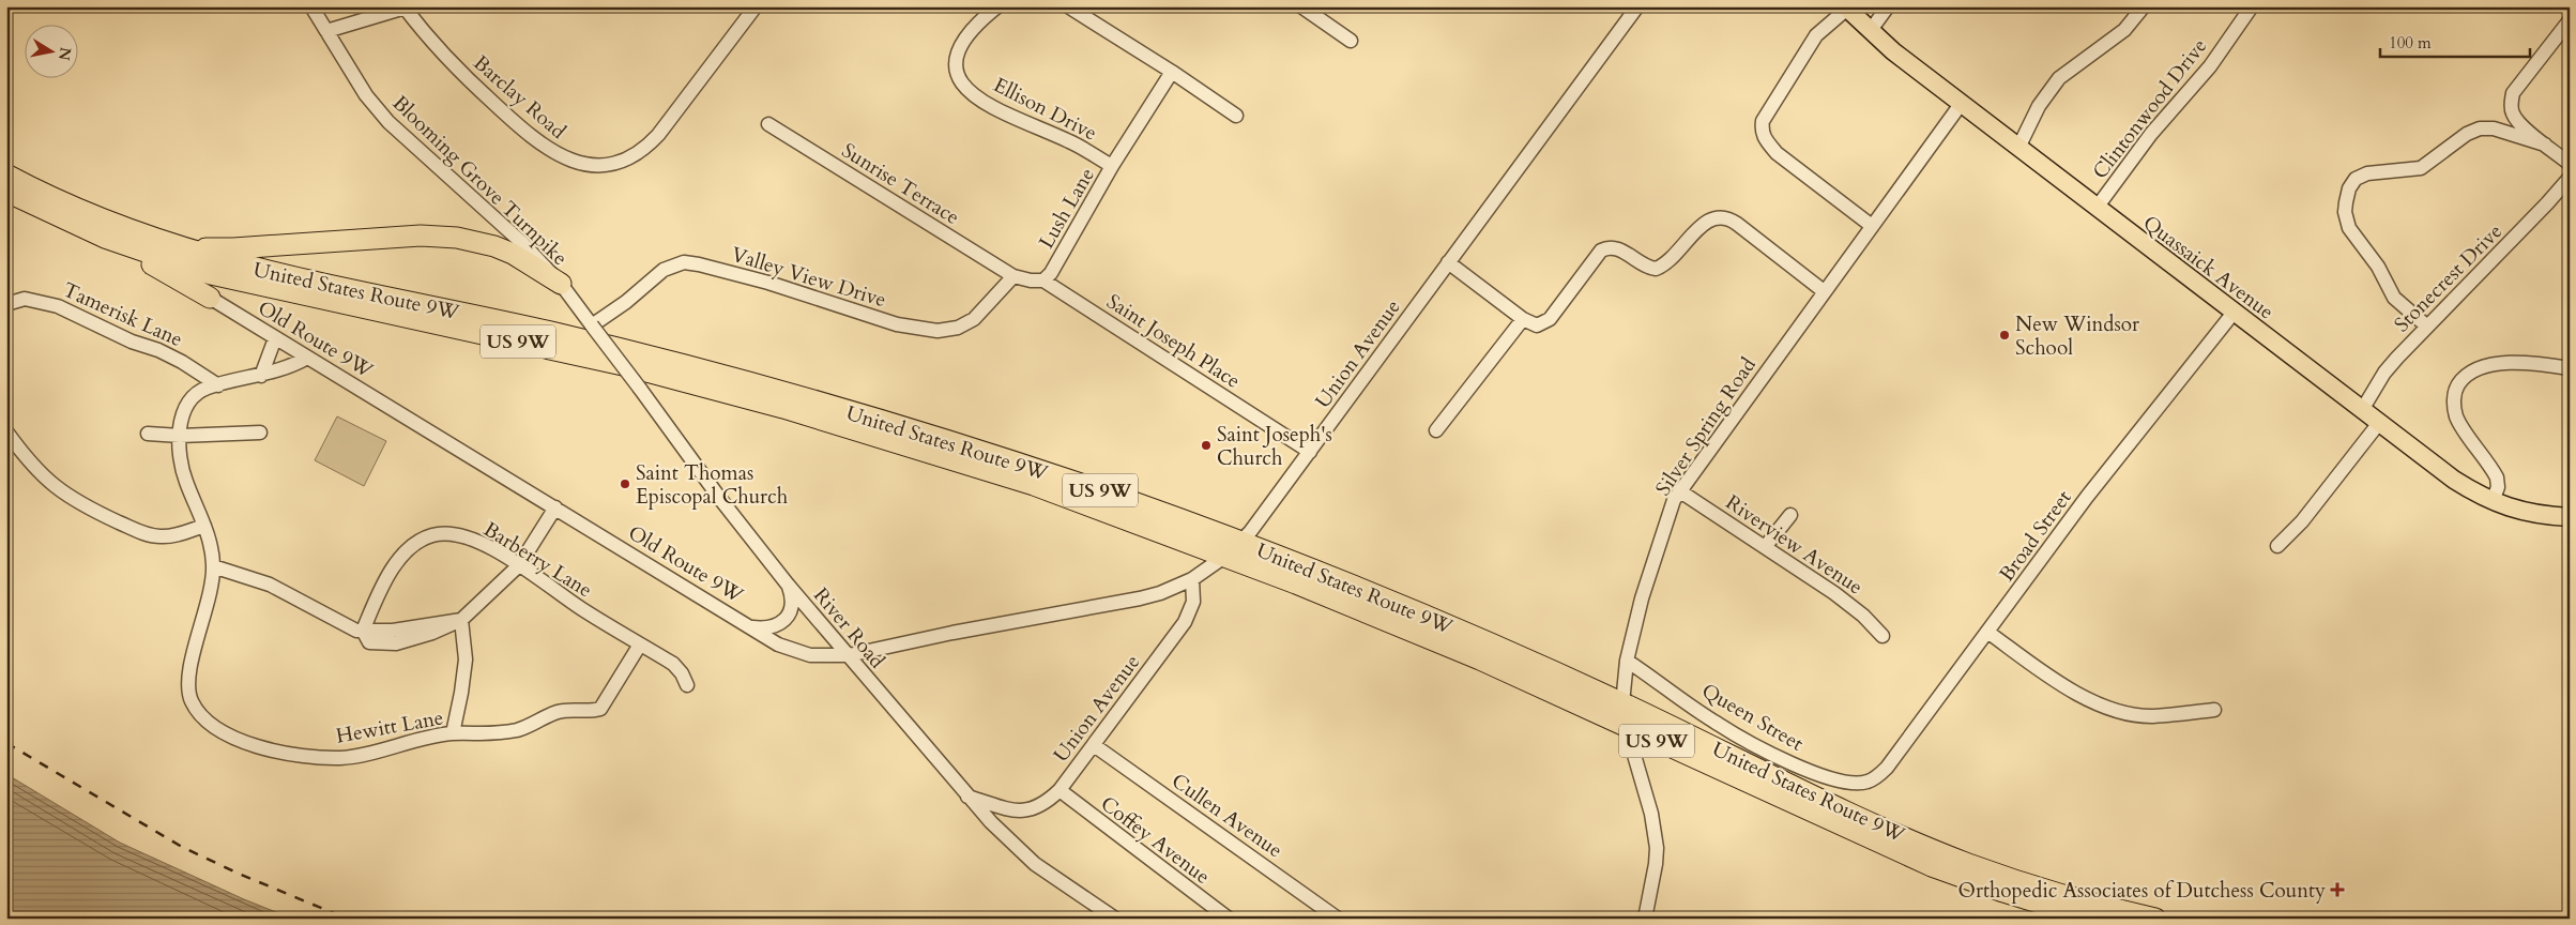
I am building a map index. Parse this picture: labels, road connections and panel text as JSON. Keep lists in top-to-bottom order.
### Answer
{
  "streets": {
    "highway": ["United States Route 9W", "US 9W"],
    "main road": ["Quassaick Avenue"],
    "street": [
      "Barclay Road",
      "Ellison Drive",
      "Clintonwood Drive",
      "Blooming Grove Turnpike",
      "Sunrise Terrace",
      "Lush Lane",
      "Valley View Drive",
      "Stonecrest Drive",
      "Tamerisk Lane",
      "Old Route 9W",
      "Saint Joseph Place",
      "Union Avenue",
      "Silver Spring Road",
      "Broad Street",
      "Riverview Avenue",
      "Barberry Lane",
      "River Road",
      "Queen Street",
      "Hewitt Lane",
      "Cullen Avenue",
      "Coffey Avenue"
    ]
  },
  "crossings": [
    ["Ellison Drive", "Lush Lane"],
    ["Clintonwood Drive", "Quassaick Avenue"],
    ["Blooming Grove Turnpike", "Valley View Drive"],
    ["Blooming Grove Turnpike", "River Road"],
    ["Sunrise Terrace", "Valley View Drive"],
    ["Sunrise Terrace", "Saint Joseph Place"],
    ["Lush Lane", "Saint Joseph Place"],
    ["Quassaick Avenue", "Stonecrest Drive"],
    ["Quassaick Avenue", "Silver Spring Road"],
    ["Quassaick Avenue", "Broad Street"],
    ["Valley View Drive", "Saint Joseph Place"],
    ["Valley View Drive", "River Road"],
    ["United States Route 9W", "Union Avenue"],
    ["United States Route 9W", "Silver Spring Road"],
    ["Tamerisk Lane", "Hewitt Lane"],
    ["Old Route 9W", "Union Avenue"],
    ["Old Route 9W", "River Road"],
    ["Old Route 9W", "Hewitt Lane"],
    ["Saint Joseph Place", "Union Avenue"],
    ["Union Avenue", "River Road"],
    ["Union Avenue", "Cullen Avenue"],
    ["Union Avenue", "Coffey Avenue"],
    ["Silver Spring Road", "Riverview Avenue"],
    ["Silver Spring Road", "Queen Street"],
    ["Broad Street", "Queen Street"],
    ["Barberry Lane", "Hewitt Lane"]
  ],
  "places": {
    "other": ["New Windsor School", "Saint Joseph's Church", "Saint Thomas Episcopal Church"],
    "health": ["Orthopedic Associates of Dutchess County"]
  },
  "scale_bar": "100 m",
  "north": "right"
}
